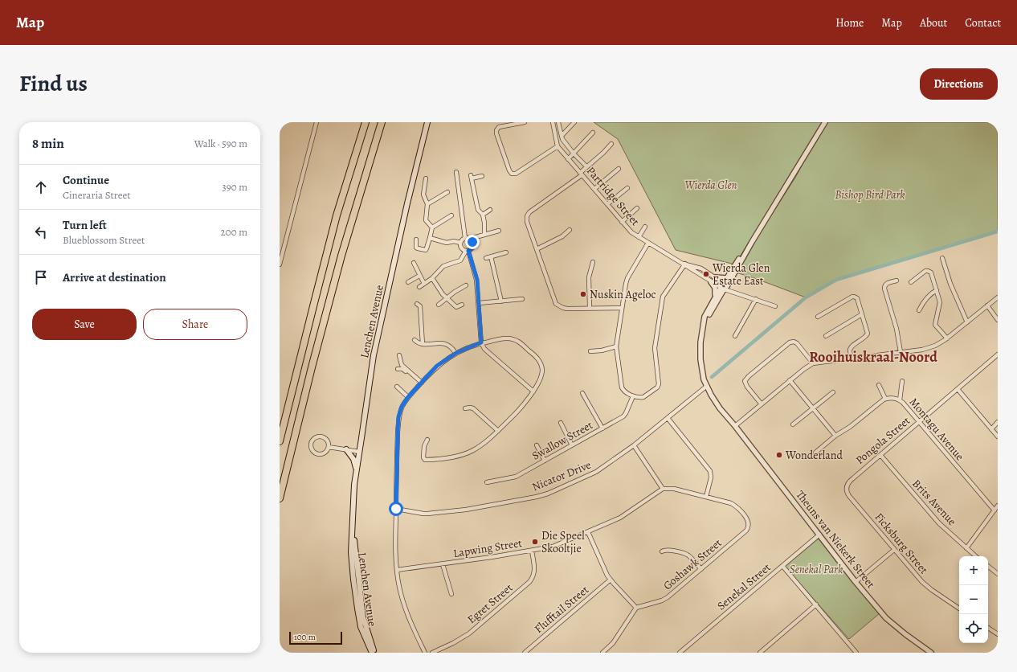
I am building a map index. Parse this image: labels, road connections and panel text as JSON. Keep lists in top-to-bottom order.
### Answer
{
  "streets": {
    "main road": ["Lenchen Avenue"],
    "street": [
      "Partridge Street",
      "Montagu Avenue",
      "Swallow Street",
      "Pongola Street",
      "Nicator Drive",
      "Brits Avenue",
      "Theuns van Niekerk Street",
      "Ficksburg Street",
      "Lapwing Street",
      "Goshawk Street",
      "Senekal Street",
      "Egret Street",
      "Flufftail Street"
    ]
  },
  "crossings": [
    ["Partridge Street", "Theuns van Niekerk Street"],
    ["Montagu Avenue", "Pongola Street"],
    ["Pongola Street", "Brits Avenue"],
    ["Pongola Street", "Ficksburg Street"],
    ["Nicator Drive", "Theuns van Niekerk Street"],
    ["Theuns van Niekerk Street", "Senekal Street"],
    ["Lapwing Street", "Egret Street"]
  ],
  "districts": ["Rooihuiskraal-Noord"],
  "parks": ["Wierda Glen", "Bishop Bird Park", "Senekal Park"],
  "places": [
    "Wierda Glen Estate East",
    "Nuskin Ageloc",
    "Wonderland",
    "Die Speel Skooltjie"
  ],
  "scale_bar": "100 m",
  "page": {
    "header": "Map",
    "nav": [
      "Home",
      "Map",
      "About",
      "Contact"
    ],
    "title": "Find us",
    "buttons": [
      "Directions",
      ["Save", "Share"]
    ],
    "heading": ["8 min", "Walk · 590 m"],
    "list": [
      ["Continue", "Cineraria Street", "390 m"],
      ["Turn left", "Blueblossom Street", "200 m"],
      "Arrive at destination"
    ],
    "map_buttons": ["+", "−"],
    "scale": "100 m"
  }
}
